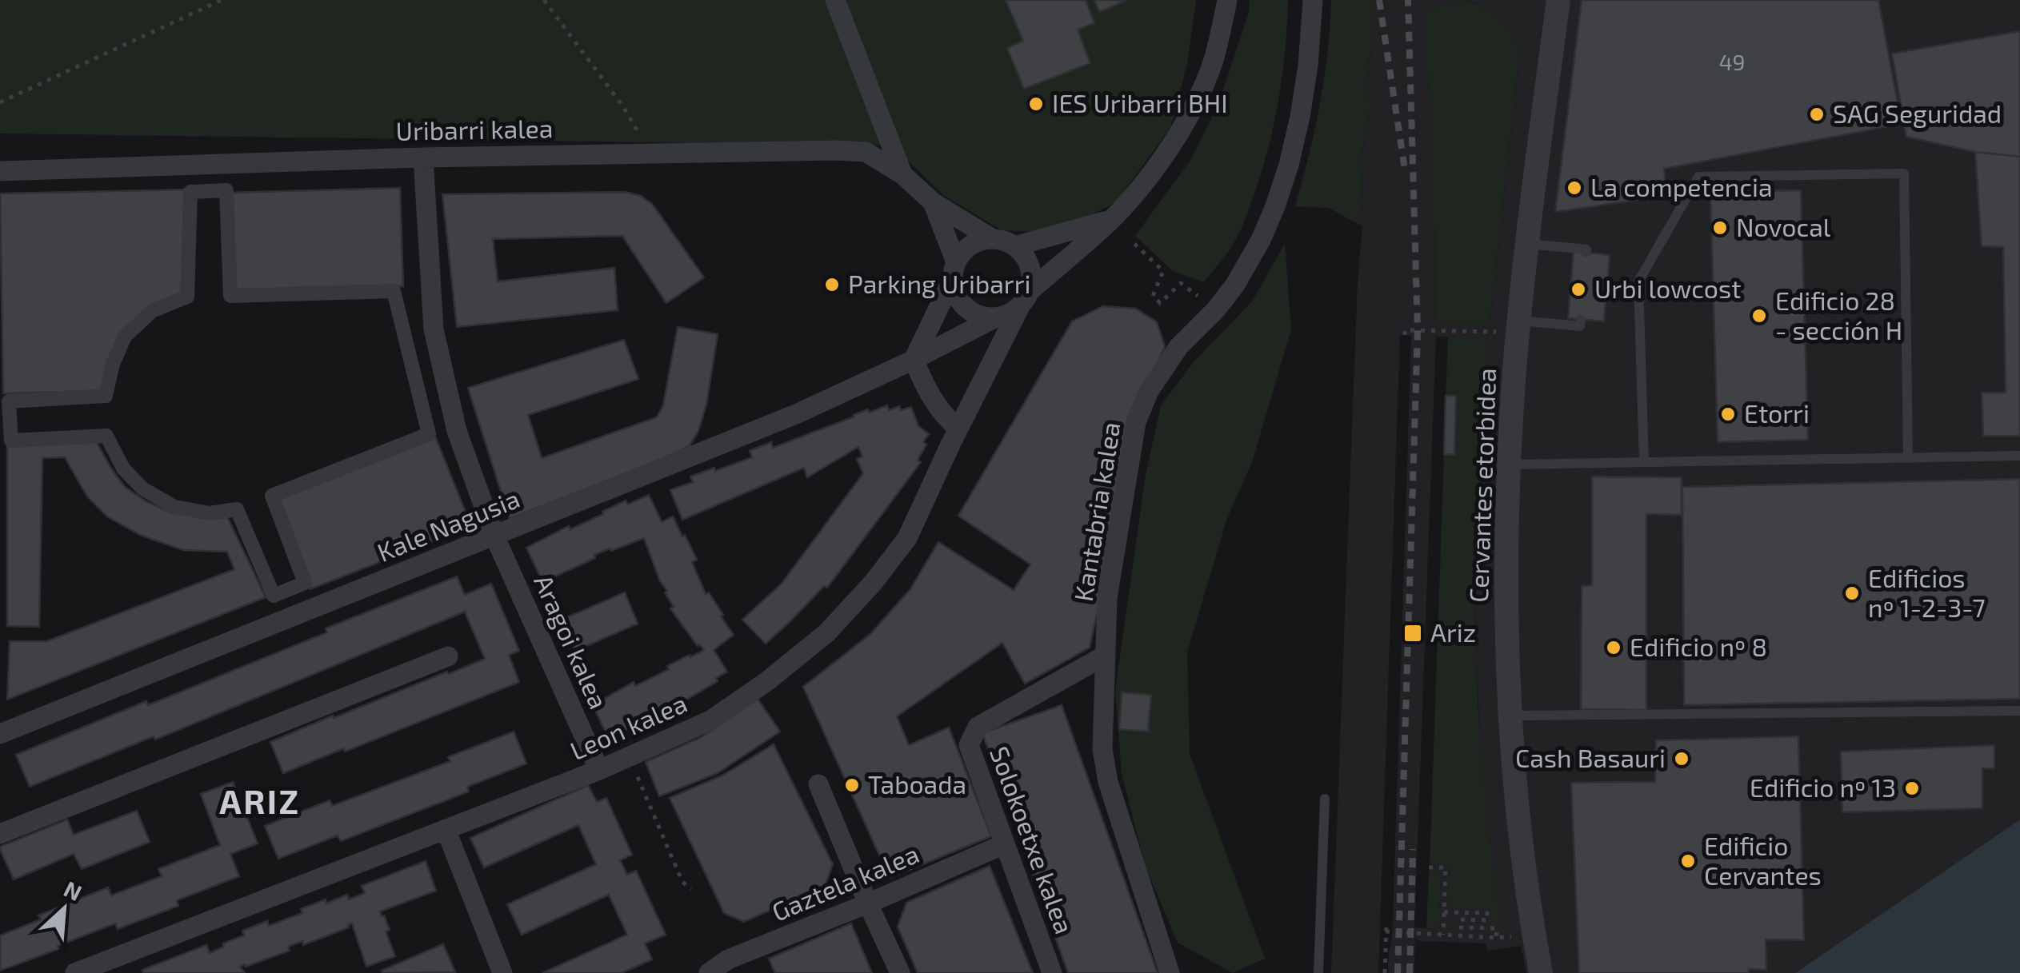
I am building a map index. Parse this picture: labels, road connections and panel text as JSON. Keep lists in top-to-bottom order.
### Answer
{
  "streets": {
    "street": [
      "Uribarri kalea",
      "Cervantes etorbidea",
      "Kantabria kalea",
      "Kale Nagusia",
      "Aragoi kalea",
      "Leon kalea",
      "Solokoetxe kalea",
      "Gaztela kalea"
    ]
  },
  "crossings": [
    ["Uribarri kalea", "Kale Nagusia"],
    ["Uribarri kalea", "Aragoi kalea"],
    ["Uribarri kalea", "Leon kalea"],
    ["Kantabria kalea", "Solokoetxe kalea"],
    ["Kale Nagusia", "Aragoi kalea"],
    ["Kale Nagusia", "Leon kalea"],
    ["Aragoi kalea", "Leon kalea"],
    ["Solokoetxe kalea", "Gaztela kalea"]
  ],
  "districts": ["ARIZ"],
  "places": {
    "other": [
      "IES Uribarri BHI",
      "SAG Seguridad",
      "La competencia",
      "Novocal",
      "Parking Uribarri",
      "Urbi lowcost",
      "Edificio 28 - sección H",
      "Etorri",
      "Edificios nº 1-2-3-7",
      "Edificio nº 8",
      "Cash Basauri",
      "Taboada",
      "Edificio nº 13",
      "Edificio Cervantes"
    ],
    "transit": ["Ariz"]
  },
  "house_numbers": ["49"],
  "north": "top right"
}
